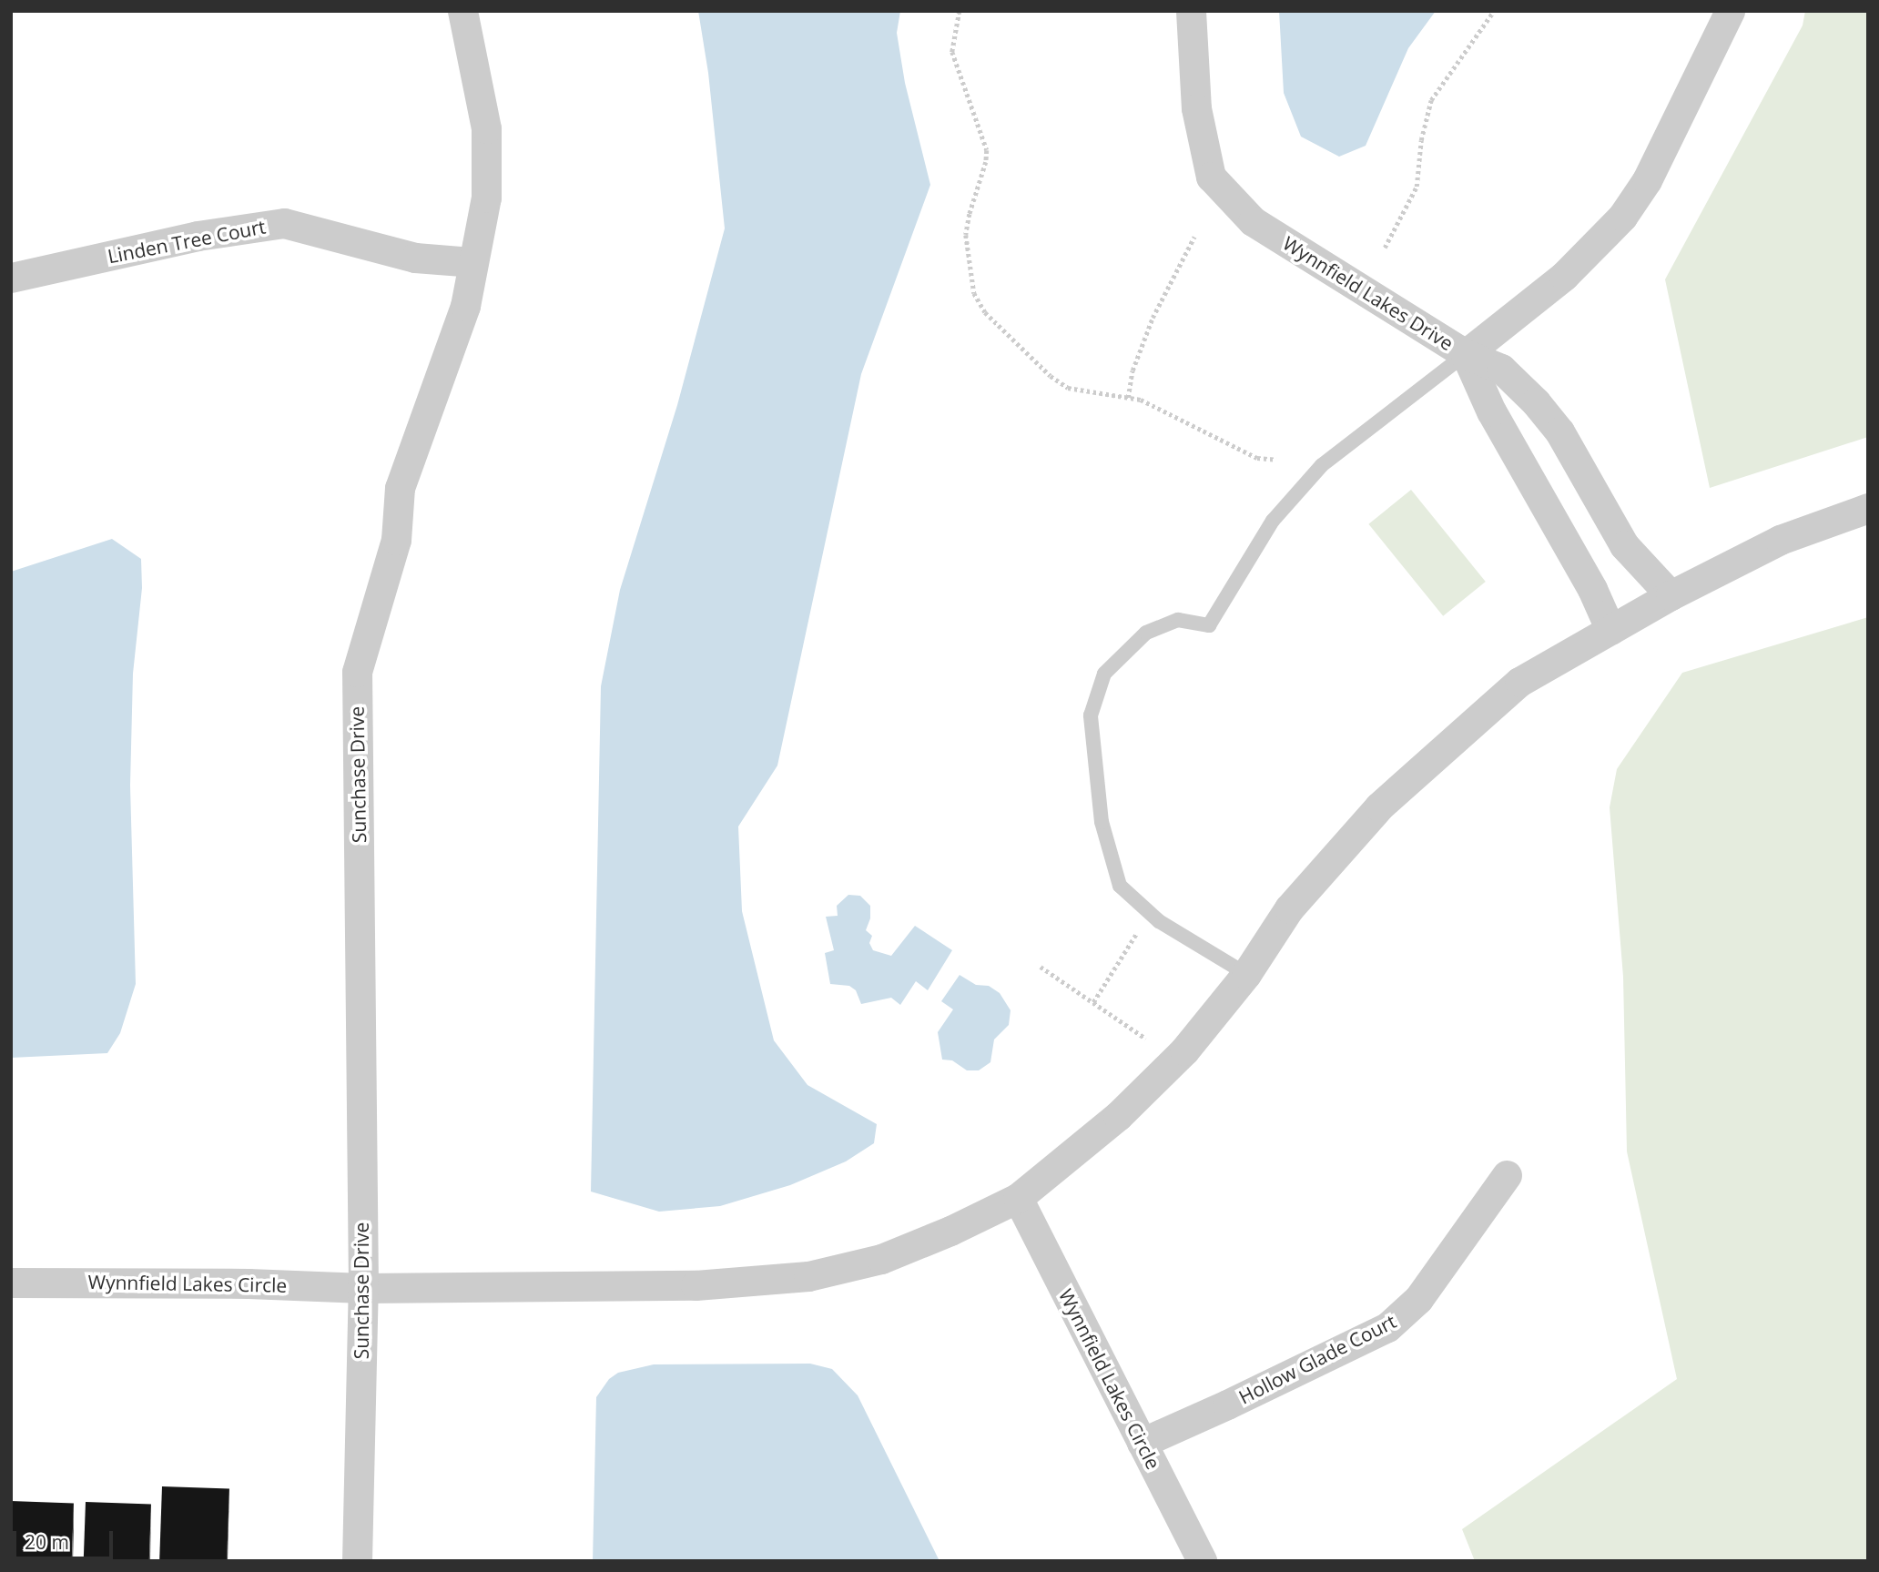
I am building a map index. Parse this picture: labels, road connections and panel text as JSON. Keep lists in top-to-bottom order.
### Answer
{
  "streets": {
    "street": [
      "Linden Tree Court",
      "Wynnfield Lakes Drive",
      "Sunchase Drive",
      "Wynnfield Lakes Circle",
      "Hollow Glade Court"
    ]
  },
  "crossings": [
    ["Linden Tree Court", "Sunchase Drive"],
    ["Sunchase Drive", "Wynnfield Lakes Circle"],
    ["Wynnfield Lakes Circle", "Hollow Glade Court"]
  ],
  "scale_bar": "20 m"
}
